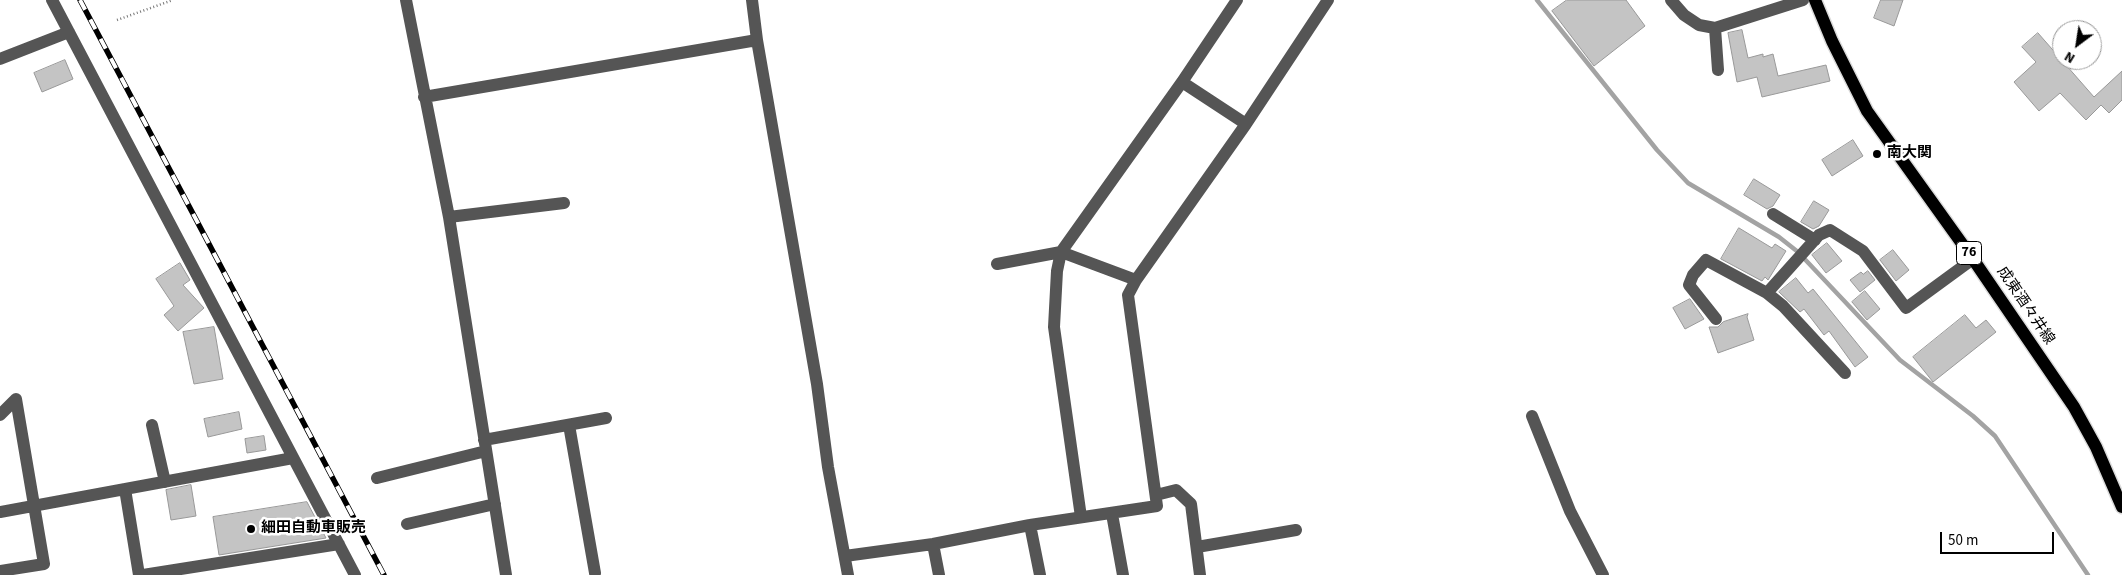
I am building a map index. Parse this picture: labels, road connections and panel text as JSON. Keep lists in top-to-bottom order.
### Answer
{
  "streets": {
    "main road": ["76", "成東酒々井線"]
  },
  "places": ["南大関", "細田自動車販売"],
  "scale_bar": "50 m",
  "north": "bottom left"
}
